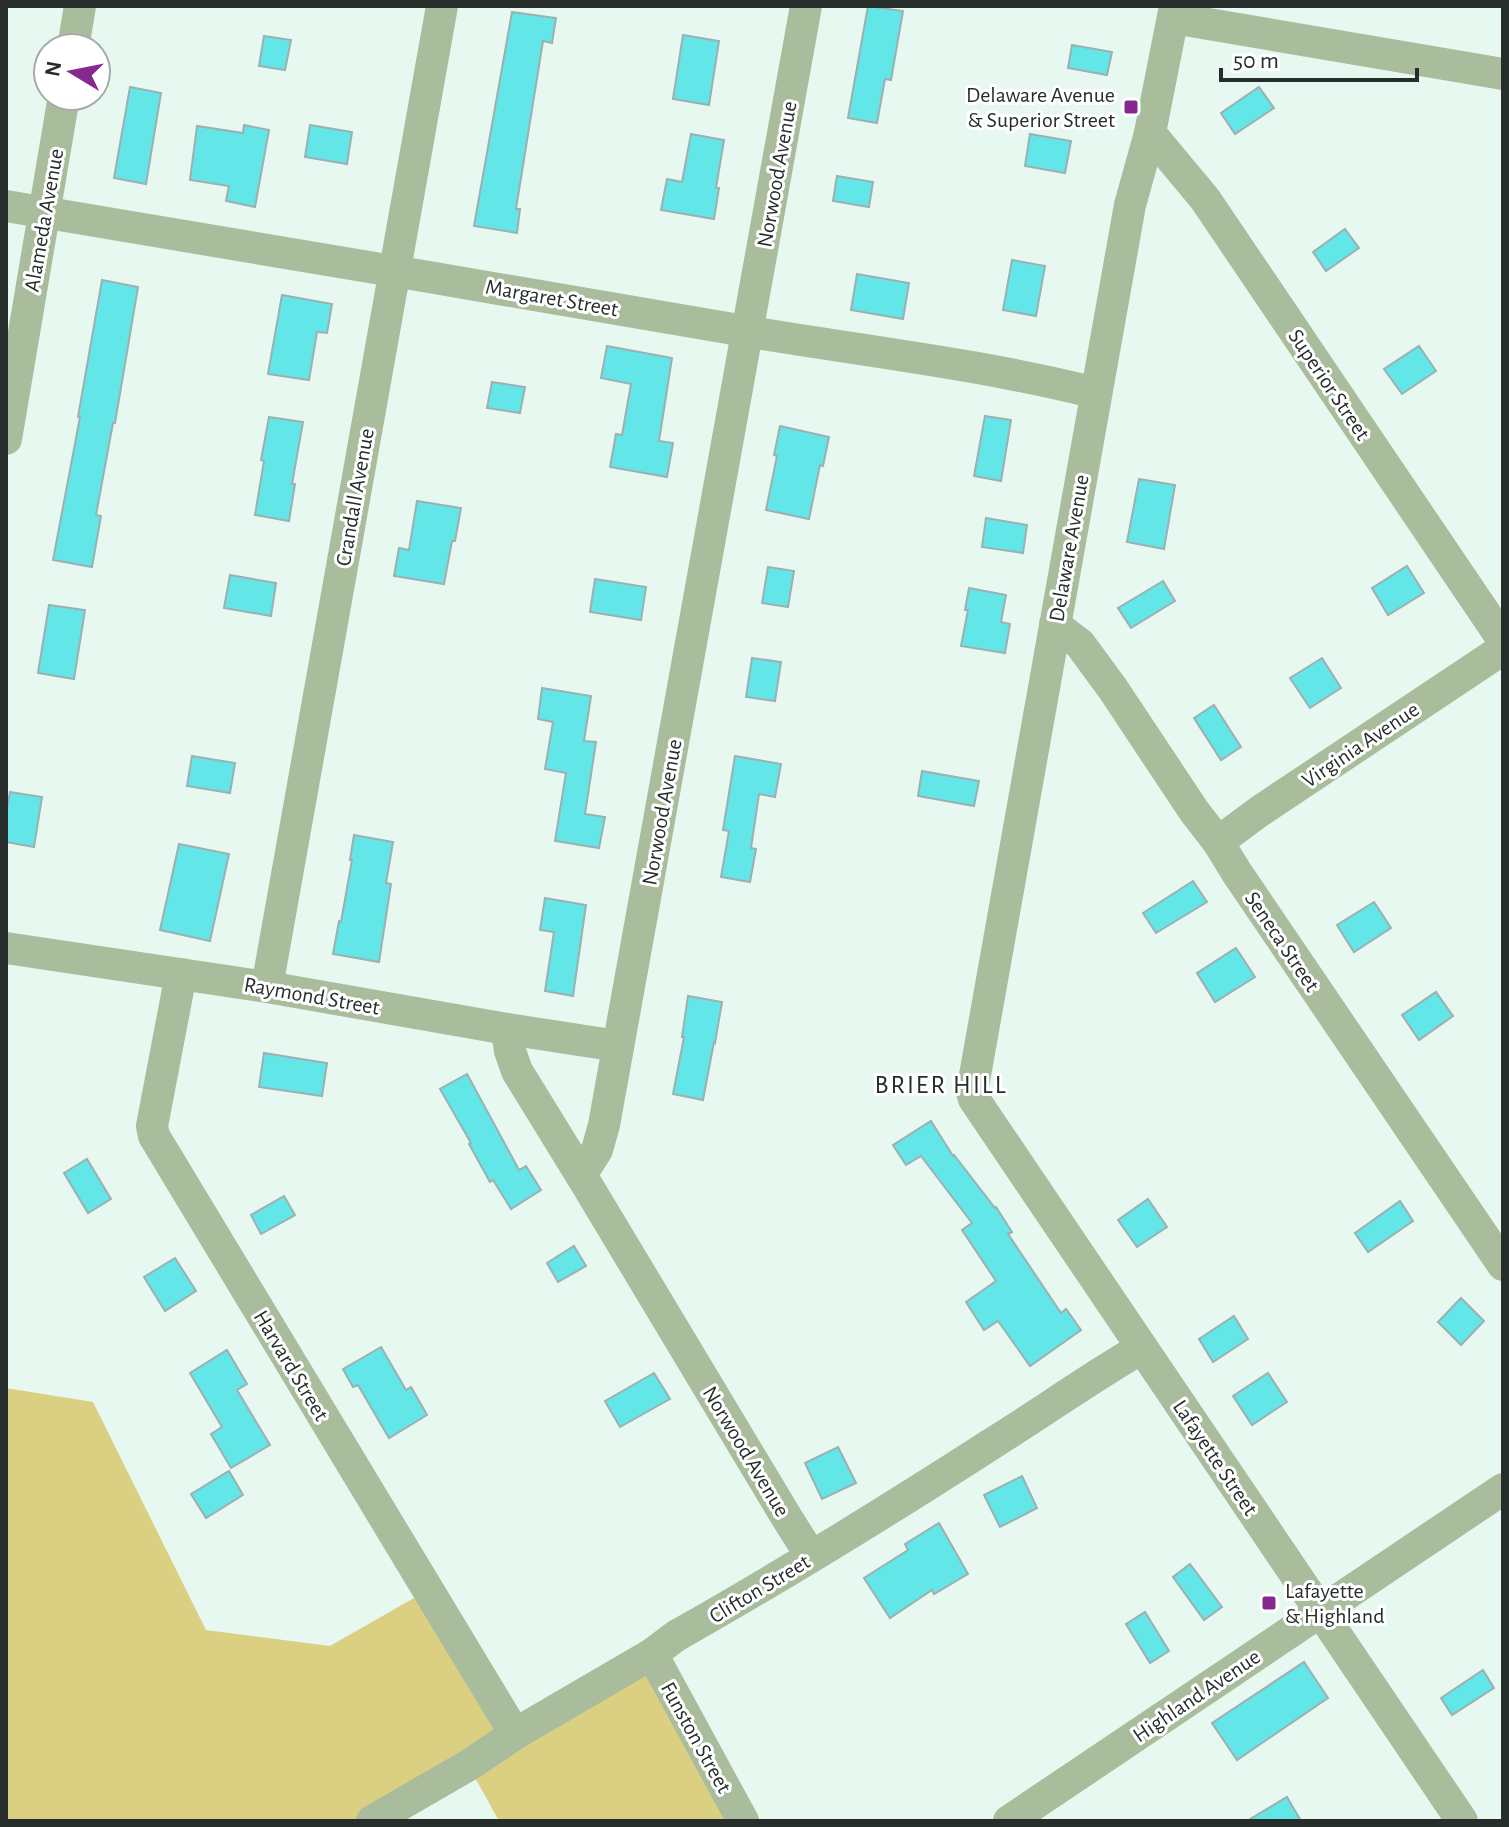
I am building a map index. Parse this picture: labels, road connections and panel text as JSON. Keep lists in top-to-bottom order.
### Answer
{
  "streets": {
    "street": [
      "Norwood Avenue",
      "Alameda Avenue",
      "Margaret Street",
      "Superior Street",
      "Crandall Avenue",
      "Delaware Avenue",
      "Virginia Avenue",
      "Seneca Street",
      "Raymond Street",
      "Harvard Street",
      "Lafayette Street",
      "Clifton Street",
      "Highland Avenue",
      "Funston Street"
    ]
  },
  "crossings": [
    ["Norwood Avenue", "Margaret Street"],
    ["Norwood Avenue", "Raymond Street"],
    ["Norwood Avenue", "Clifton Street"],
    ["Alameda Avenue", "Margaret Street"],
    ["Margaret Street", "Crandall Avenue"],
    ["Margaret Street", "Delaware Avenue"],
    ["Superior Street", "Delaware Avenue"],
    ["Crandall Avenue", "Raymond Street"],
    ["Delaware Avenue", "Seneca Street"],
    ["Delaware Avenue", "Lafayette Street"],
    ["Virginia Avenue", "Seneca Street"],
    ["Raymond Street", "Harvard Street"],
    ["Harvard Street", "Clifton Street"],
    ["Lafayette Street", "Clifton Street"],
    ["Lafayette Street", "Highland Avenue"],
    ["Clifton Street", "Funston Street"]
  ],
  "districts": ["BRIER HILL"],
  "places": {
    "transit": ["Delaware Avenue & Superior Street", "Lafayette & Highland"]
  },
  "scale_bar": "50 m",
  "north": "left"
}
